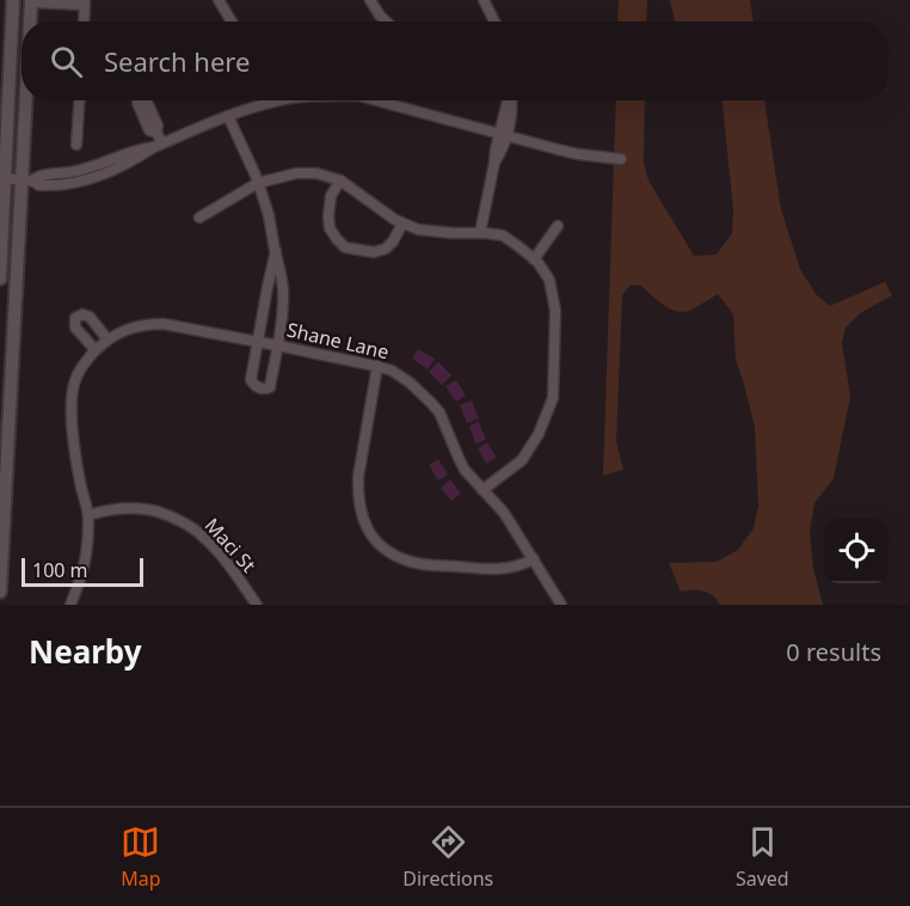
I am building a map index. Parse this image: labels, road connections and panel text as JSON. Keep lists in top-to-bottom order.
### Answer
{
  "streets": {
    "street": ["Shane Lane", "Maci St"]
  },
  "crossings": [
    ["Shane Lane", "Maci St"]
  ],
  "scale_bar": "100 m",
  "page": {
    "search": "Search here",
    "scale": "100 m",
    "heading": ["Nearby", "0 results"],
    "nav": ["Map", "Directions", "Saved"]
  }
}
